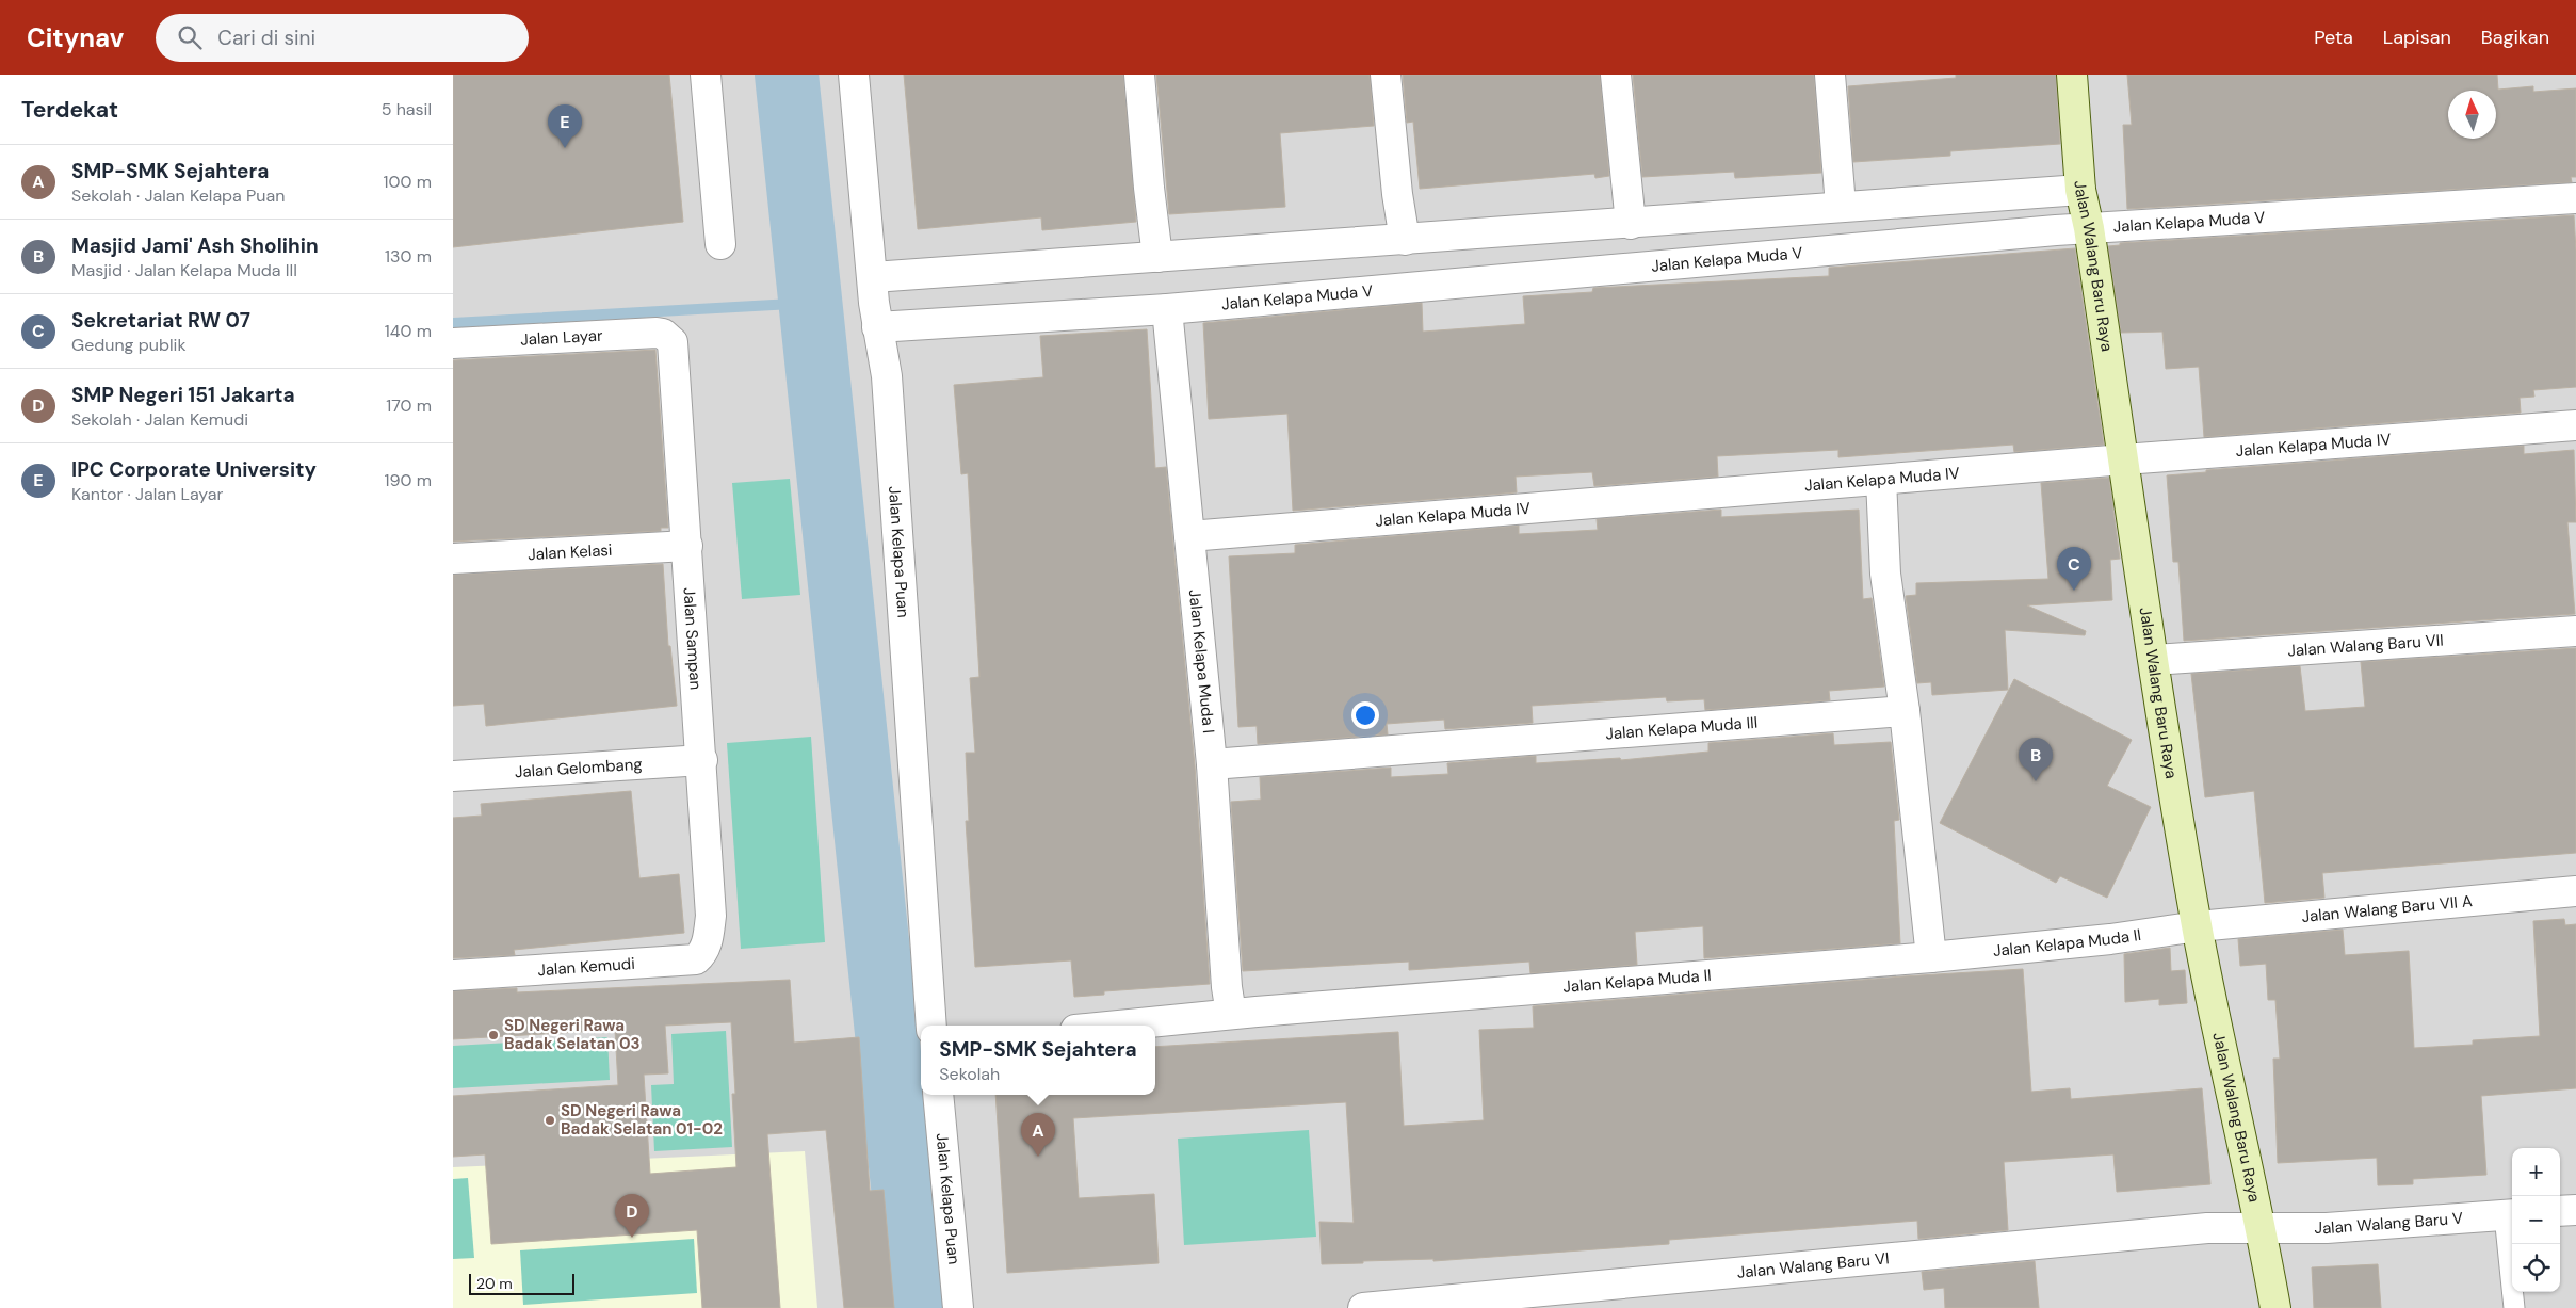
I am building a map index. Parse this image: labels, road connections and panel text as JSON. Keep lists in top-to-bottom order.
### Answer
{
  "streets": {
    "street": [
      "Jalan Kelapa Muda V",
      "Jalan Walang Baru Raya",
      "Jalan Layar",
      "Jalan Kelapa Muda IV",
      "Jalan Kelapa Puan",
      "Jalan Kelasi",
      "Jalan Sampan",
      "Jalan Walang Baru VII",
      "Jalan Kelapa Muda I",
      "Jalan Kelapa Muda III",
      "Jalan Gelombang",
      "Jalan Walang Baru VII A",
      "Jalan Kelapa Muda II",
      "Jalan Kemudi",
      "Jalan Walang Baru V",
      "Jalan Walang Baru VI"
    ]
  },
  "crossings": [
    ["Jalan Kelapa Muda V", "Jalan Walang Baru Raya"],
    ["Jalan Kelapa Muda V", "Jalan Kelapa Puan"],
    ["Jalan Kelapa Muda V", "Jalan Kelapa Muda I"],
    ["Jalan Walang Baru Raya", "Jalan Kelapa Muda IV"],
    ["Jalan Walang Baru Raya", "Jalan Walang Baru VII"],
    ["Jalan Walang Baru Raya", "Jalan Walang Baru VII A"],
    ["Jalan Walang Baru Raya", "Jalan Kelapa Muda II"],
    ["Jalan Walang Baru Raya", "Jalan Walang Baru V"],
    ["Jalan Walang Baru Raya", "Jalan Walang Baru VI"],
    ["Jalan Layar", "Jalan Sampan"],
    ["Jalan Kelapa Muda IV", "Jalan Kelapa Muda I"],
    ["Jalan Kelasi", "Jalan Sampan"],
    ["Jalan Sampan", "Jalan Gelombang"],
    ["Jalan Sampan", "Jalan Kemudi"],
    ["Jalan Kelapa Muda I", "Jalan Kelapa Muda III"],
    ["Jalan Kelapa Muda I", "Jalan Kelapa Muda II"],
    ["Jalan Walang Baru VII A", "Jalan Kelapa Muda II"],
    ["Jalan Walang Baru V", "Jalan Walang Baru VI"]
  ],
  "places": ["SD Negeri Rawa Badak Selatan 03", "SD Negeri Rawa Badak Selatan 01-02"],
  "scale_bar": "20 m",
  "north": "top",
  "page": {
    "header": "Citynav",
    "search": "Cari di sini",
    "nav": ["Peta", "Lapisan", "Bagikan"],
    "heading": ["Terdekat", "5 hasil"],
    "pins": [
      "E",
      "C",
      "B",
      "A",
      "D"
    ],
    "list": [
      {
        "mark": "A",
        "name": "SMP-SMK Sejahtera",
        "note": "Sekolah · Jalan Kelapa Puan",
        "value": "100 m"
      },
      {
        "mark": "B",
        "name": "Masjid Jami' Ash Sholihin",
        "note": "Masjid · Jalan Kelapa Muda III",
        "value": "130 m"
      },
      {
        "mark": "C",
        "name": "Sekretariat RW 07",
        "note": "Gedung publik",
        "value": "140 m"
      },
      {
        "mark": "D",
        "name": "SMP Negeri 151 Jakarta",
        "note": "Sekolah · Jalan Kemudi",
        "value": "170 m"
      },
      {
        "mark": "E",
        "name": "IPC Corporate University",
        "note": "Kantor · Jalan Layar",
        "value": "190 m"
      }
    ],
    "popup": ["SMP-SMK Sejahtera", "Sekolah"],
    "map_buttons": ["+", "−"],
    "scale": "20 m"
  }
}
